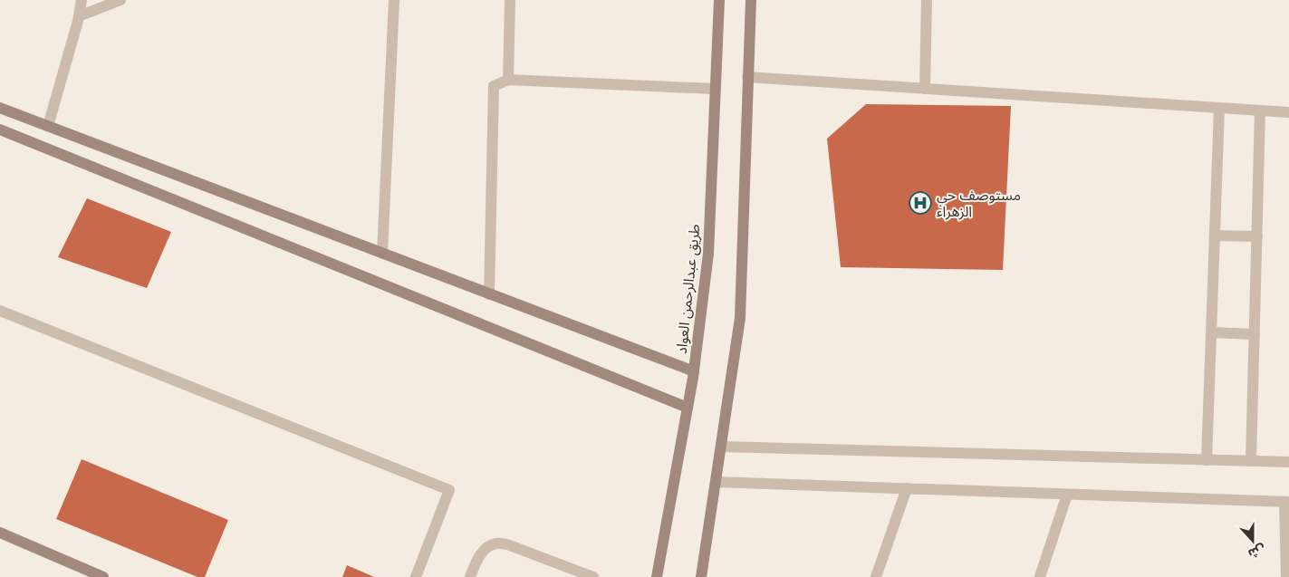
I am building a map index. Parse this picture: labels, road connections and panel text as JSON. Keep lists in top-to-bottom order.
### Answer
{
  "streets": {
    "street": ["طريق عبدالرحمن العواد"]
  },
  "places": {
    "hospital": ["مستوصف حي الزهراء"]
  },
  "north": "bottom"
}
